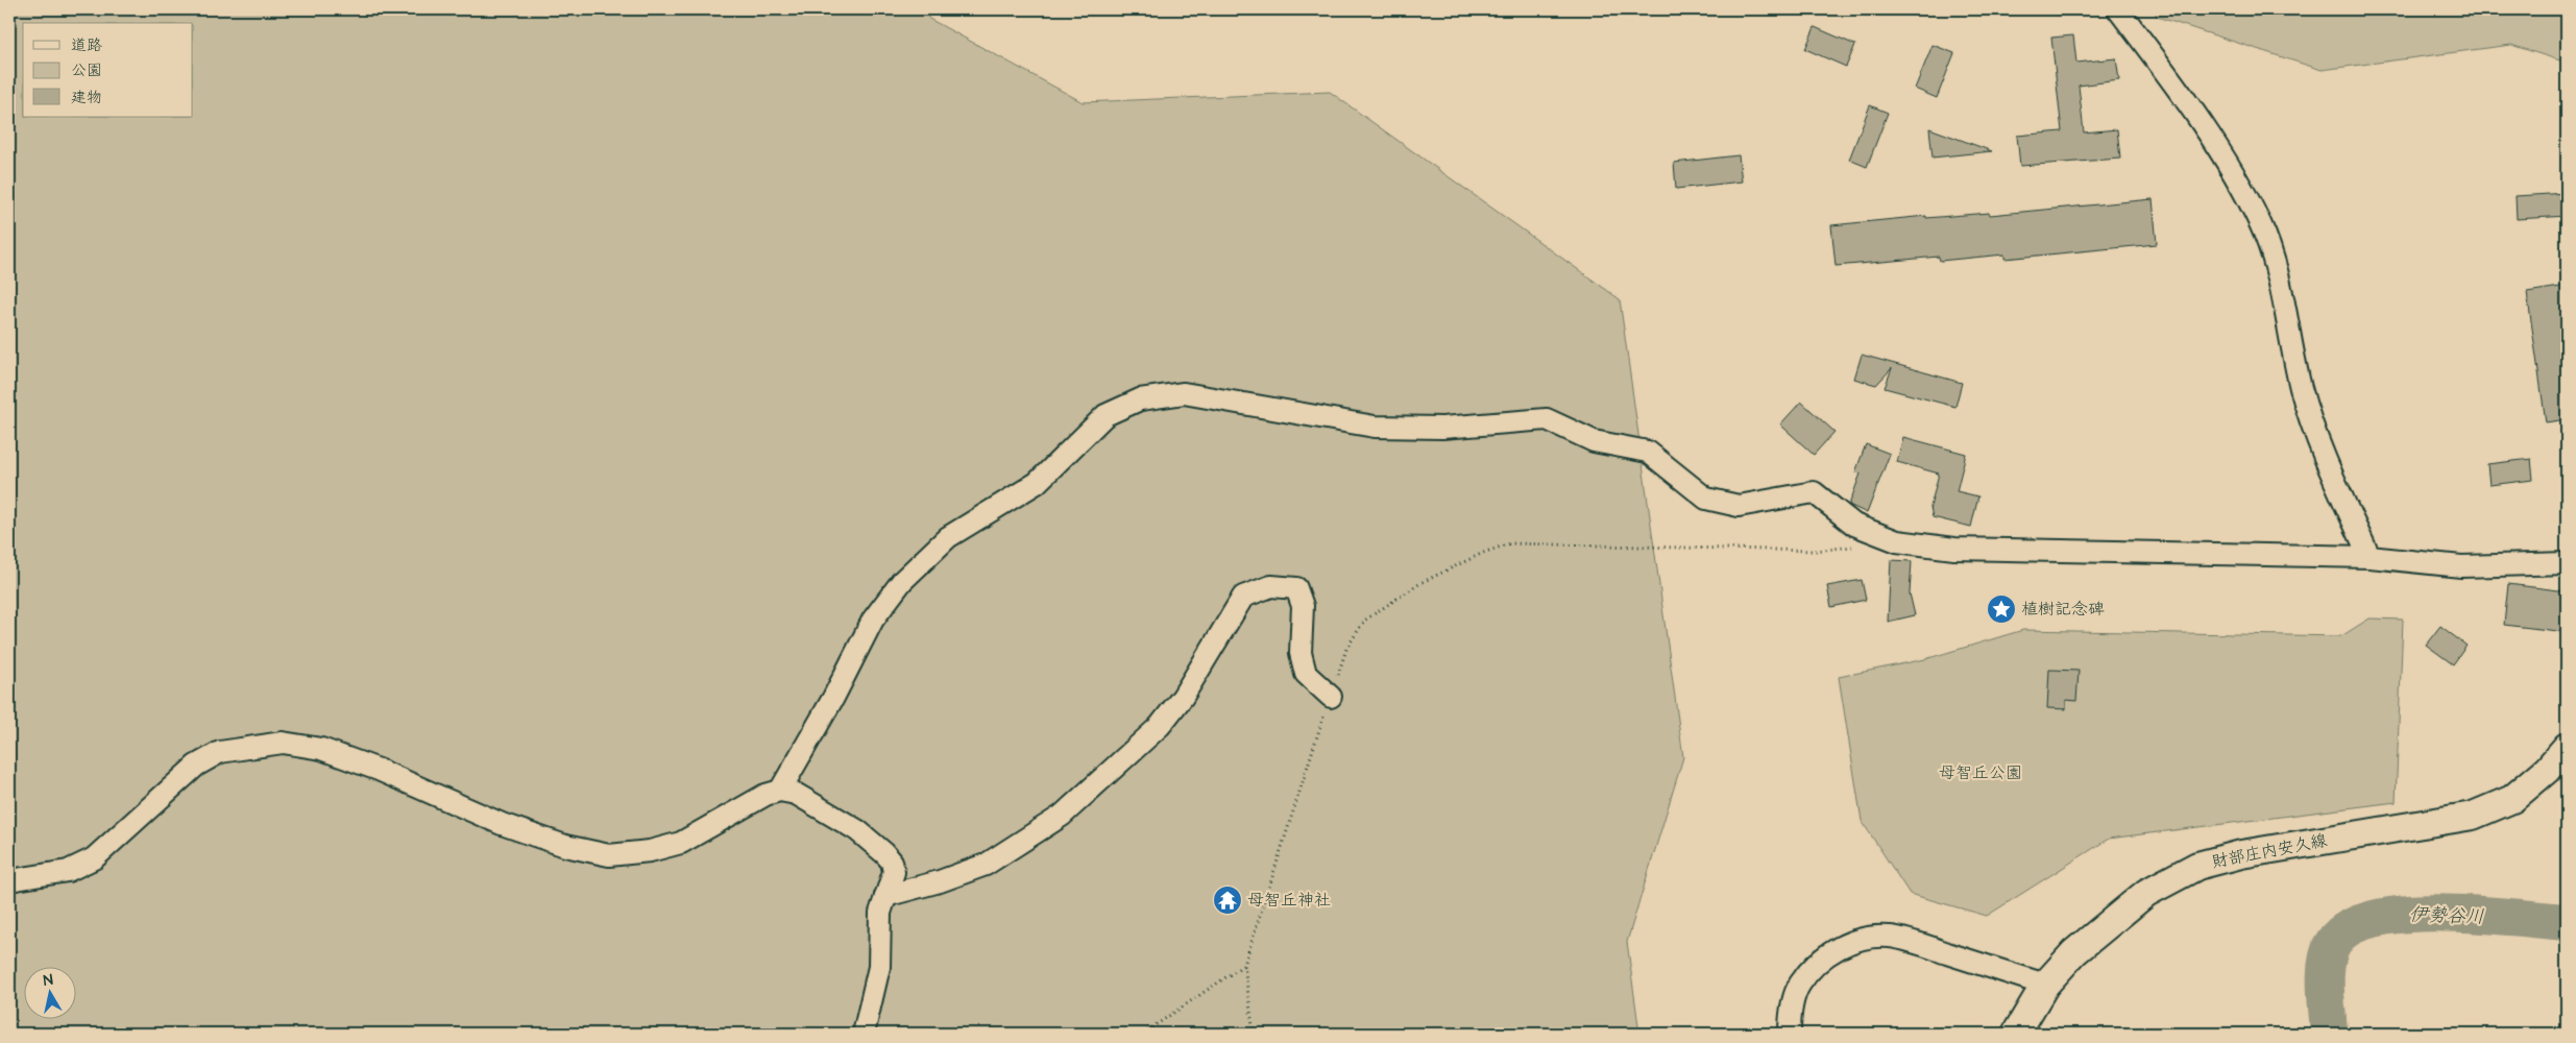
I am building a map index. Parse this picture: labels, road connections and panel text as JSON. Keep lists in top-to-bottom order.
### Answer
{
  "streets": {
    "main road": ["財部庄内安久線"]
  },
  "water": ["伊勢谷川"],
  "parks": ["母智丘公園"],
  "places": {
    "place": ["植樹記念碑"],
    "temple": ["母智丘神社"]
  },
  "legend": ["道路", "公園", "建物"],
  "north": "top"
}
